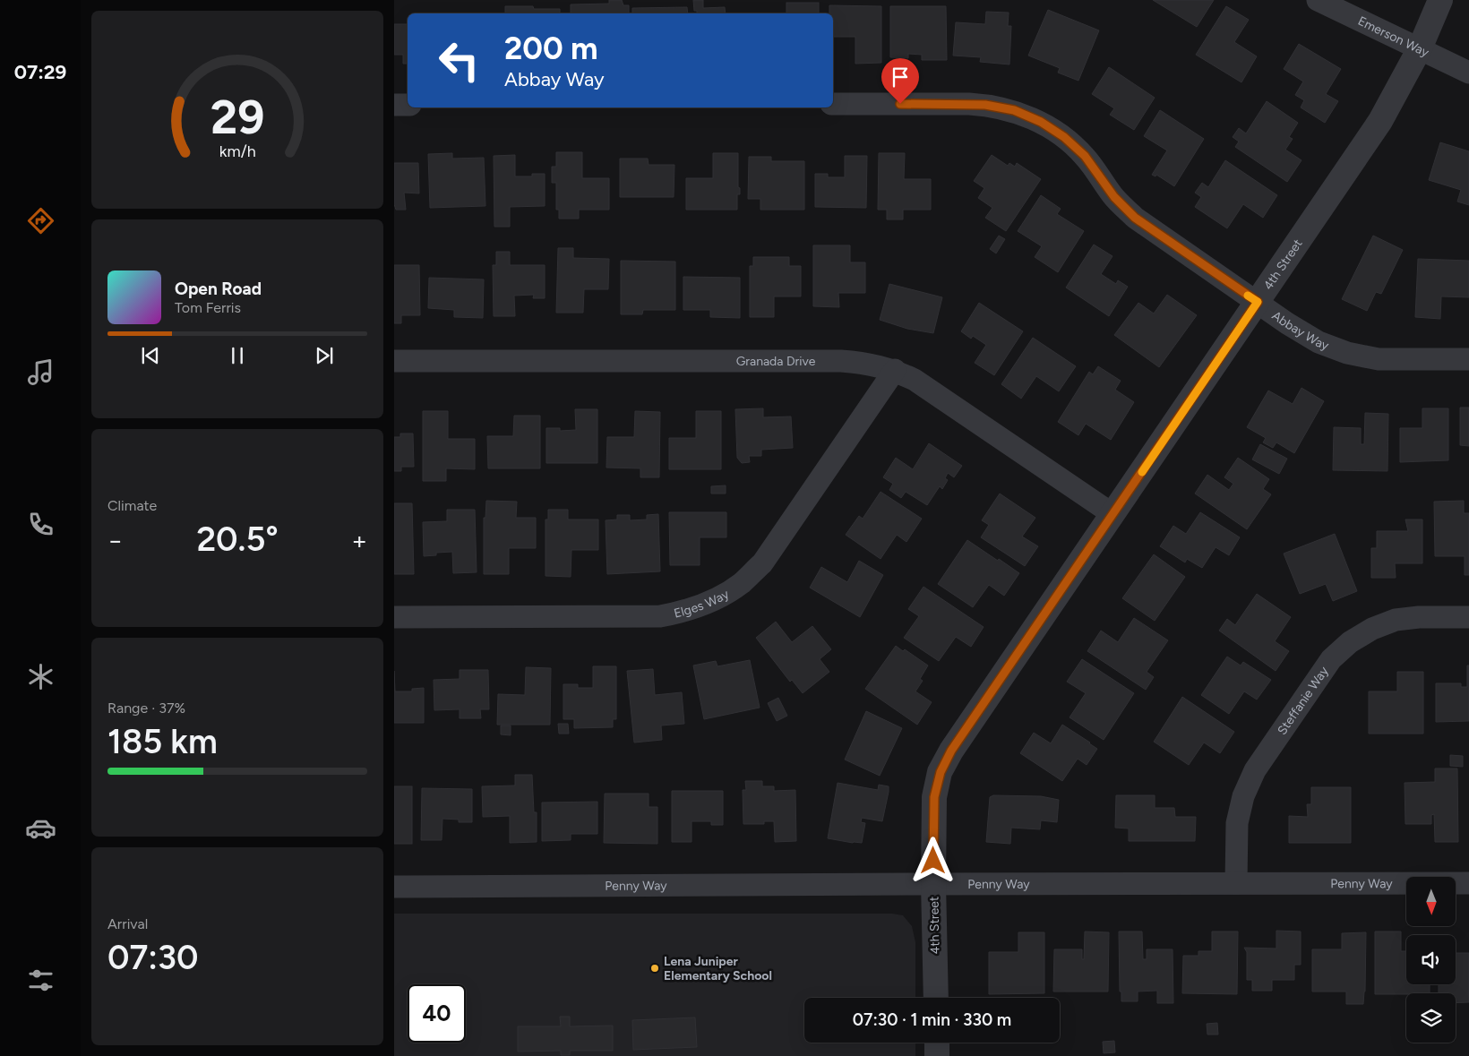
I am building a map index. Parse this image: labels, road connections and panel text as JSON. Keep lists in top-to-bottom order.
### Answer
{
  "streets": {
    "street": [
      "Emerson Way",
      "4th Street",
      "Abbay Way",
      "Granada Drive",
      "Elges Way",
      "Steffanie Way",
      "Penny Way"
    ]
  },
  "crossings": [
    ["Emerson Way", "4th Street"],
    ["4th Street", "Abbay Way"],
    ["4th Street", "Granada Drive"],
    ["4th Street", "Penny Way"],
    ["Granada Drive", "Elges Way"],
    ["Steffanie Way", "Penny Way"]
  ],
  "places": ["Lena Juniper Elementary School"],
  "north": "bottom",
  "page": {
    "tabs": "07:29",
    "turn": ["200 m", "Abbay Way"],
    "song": ["Open Road", "Tom Ferris"],
    "tile": [
      "Climate",
      ["Range · 37%", "185 km"],
      ["Arrival", "07:30"]
    ],
    "heat": ["−", "20.5°", "+"],
    "limit": "40",
    "trip": "07:30 · 1 min · 330 m",
    "gauge": ["29", "km/h"]
  }
}
